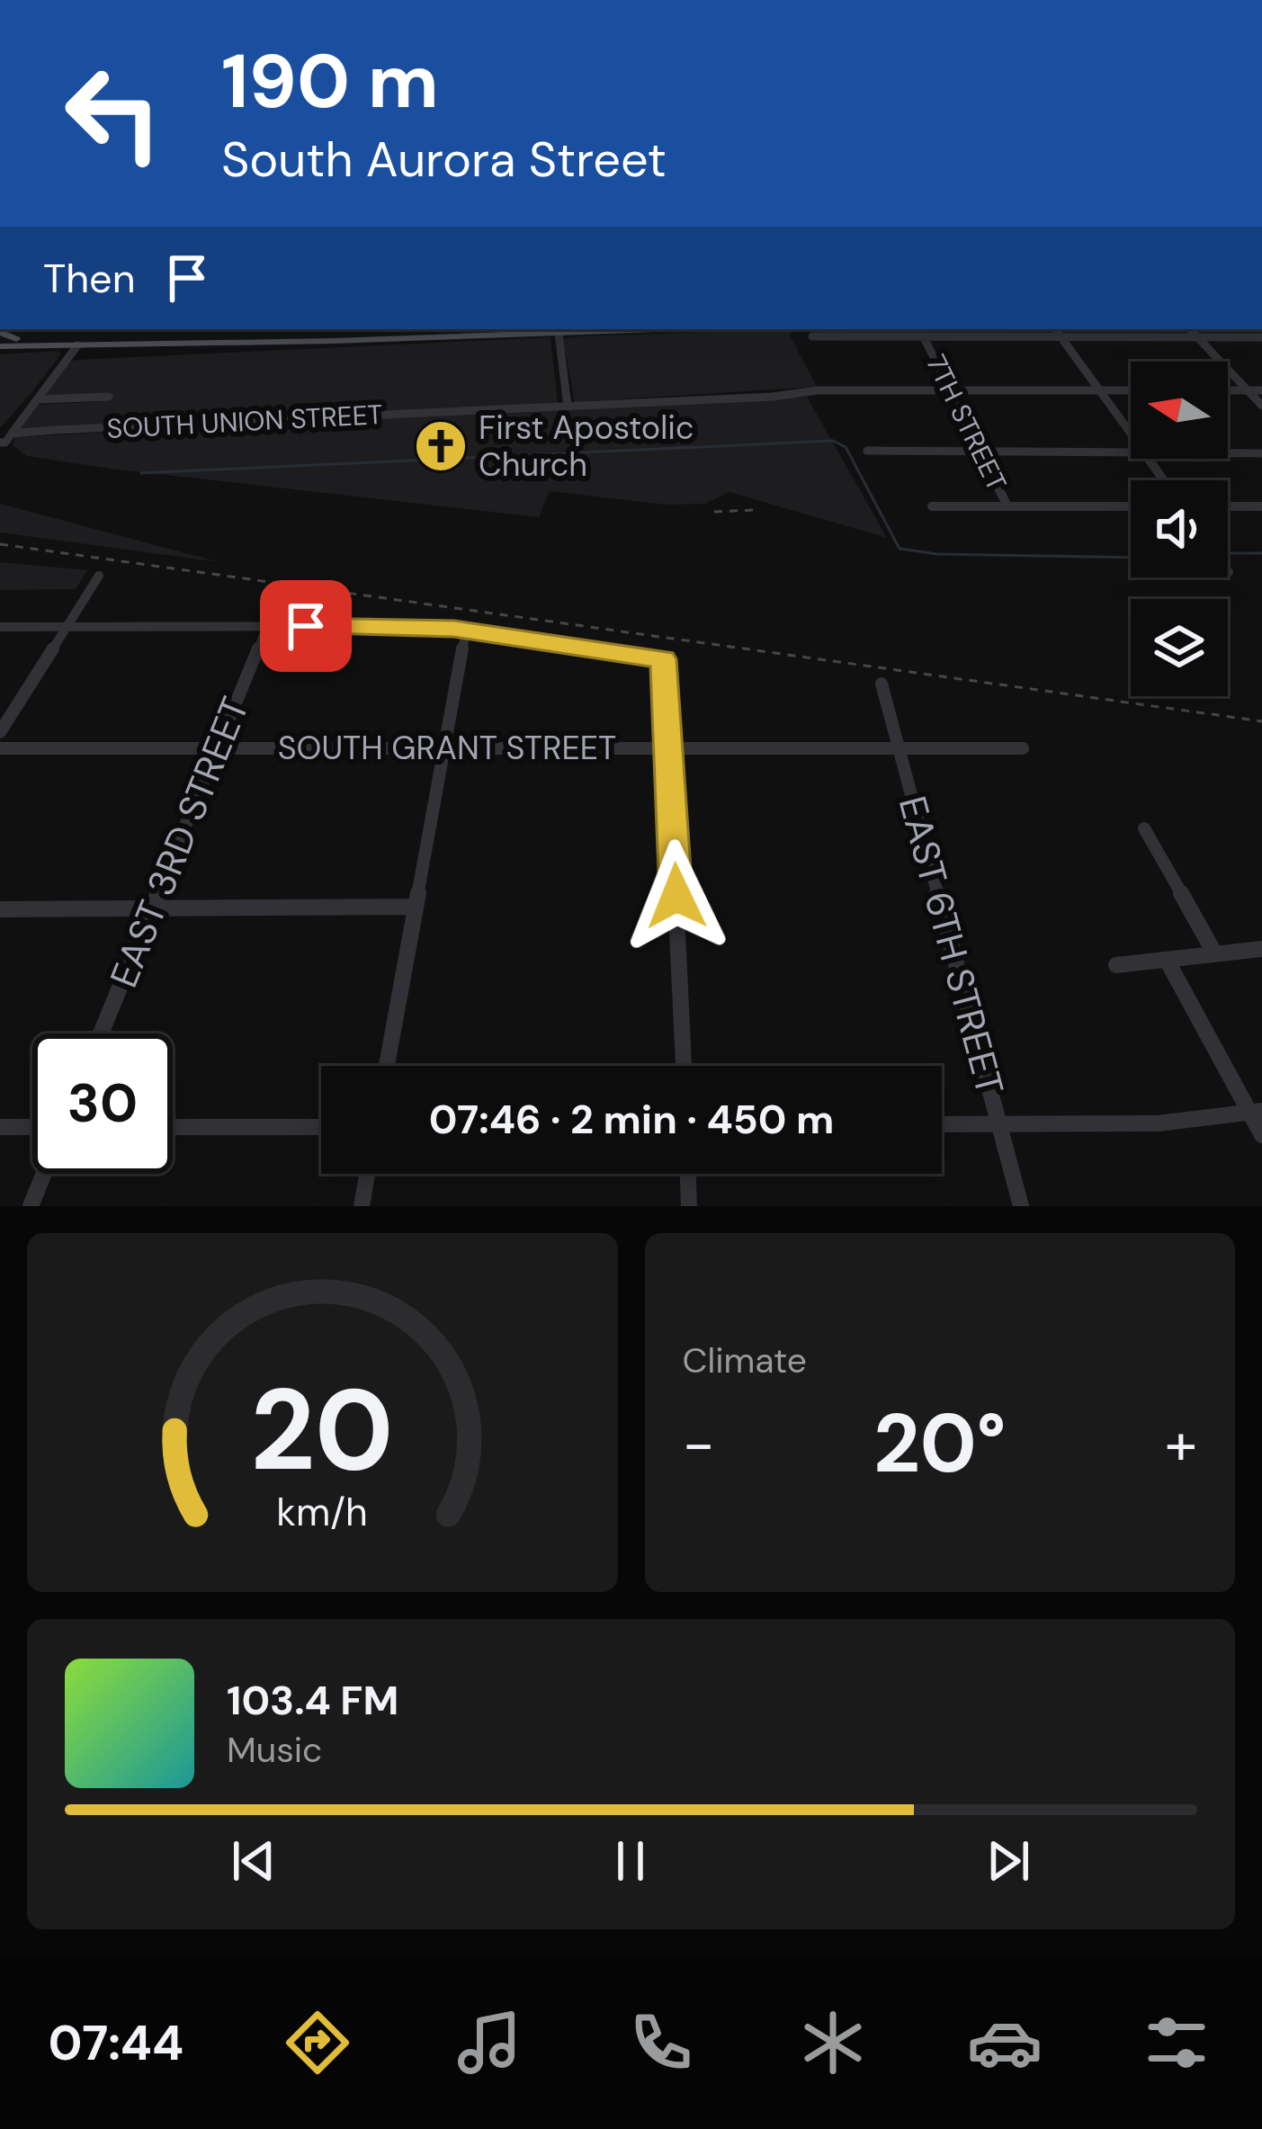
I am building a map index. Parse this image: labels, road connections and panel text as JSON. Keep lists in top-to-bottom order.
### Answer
{
  "streets": {
    "street": [
      "SOUTH UNION STREET",
      "7TH STREET",
      "SOUTH GRANT STREET",
      "EAST 3RD STREET",
      "EAST 6TH STREET"
    ]
  },
  "crossings": [
    ["SOUTH UNION STREET", "7TH STREET"],
    ["SOUTH GRANT STREET", "EAST 3RD STREET"],
    ["SOUTH GRANT STREET", "EAST 6TH STREET"]
  ],
  "places": {
    "church": ["First Apostolic Church"]
  },
  "north": "left",
  "page": {
    "turn": ["190 m", "South Aurora Street"],
    "then": "Then",
    "limit": "30",
    "trip": "07:46 · 2 min · 450 m",
    "tile": "Climate",
    "heat": ["−", "20°", "+"],
    "song": ["103.4 FM", "Music"],
    "tabs": "07:44",
    "gauge": ["20", "km/h"]
  }
}
